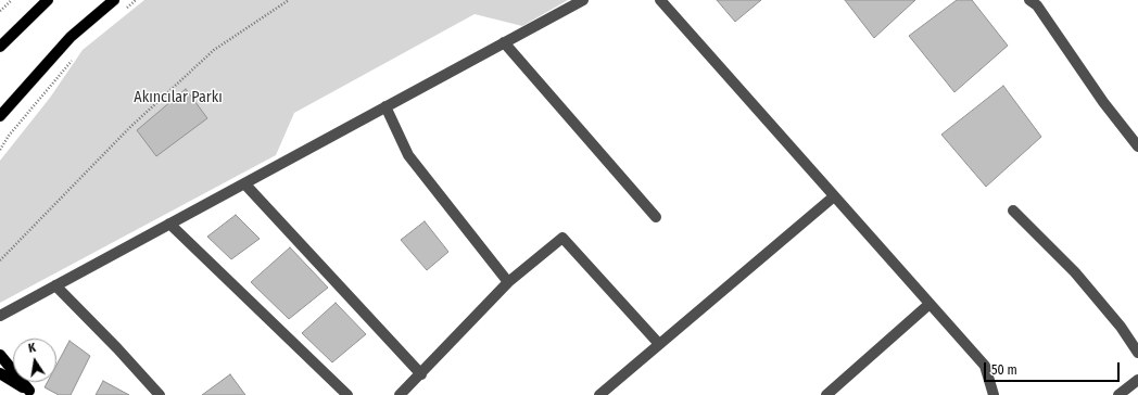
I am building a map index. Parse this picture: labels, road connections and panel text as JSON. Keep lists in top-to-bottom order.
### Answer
{
  "parks": ["Akıncılar Parkı"],
  "scale_bar": "50 m",
  "north": "top"
}
